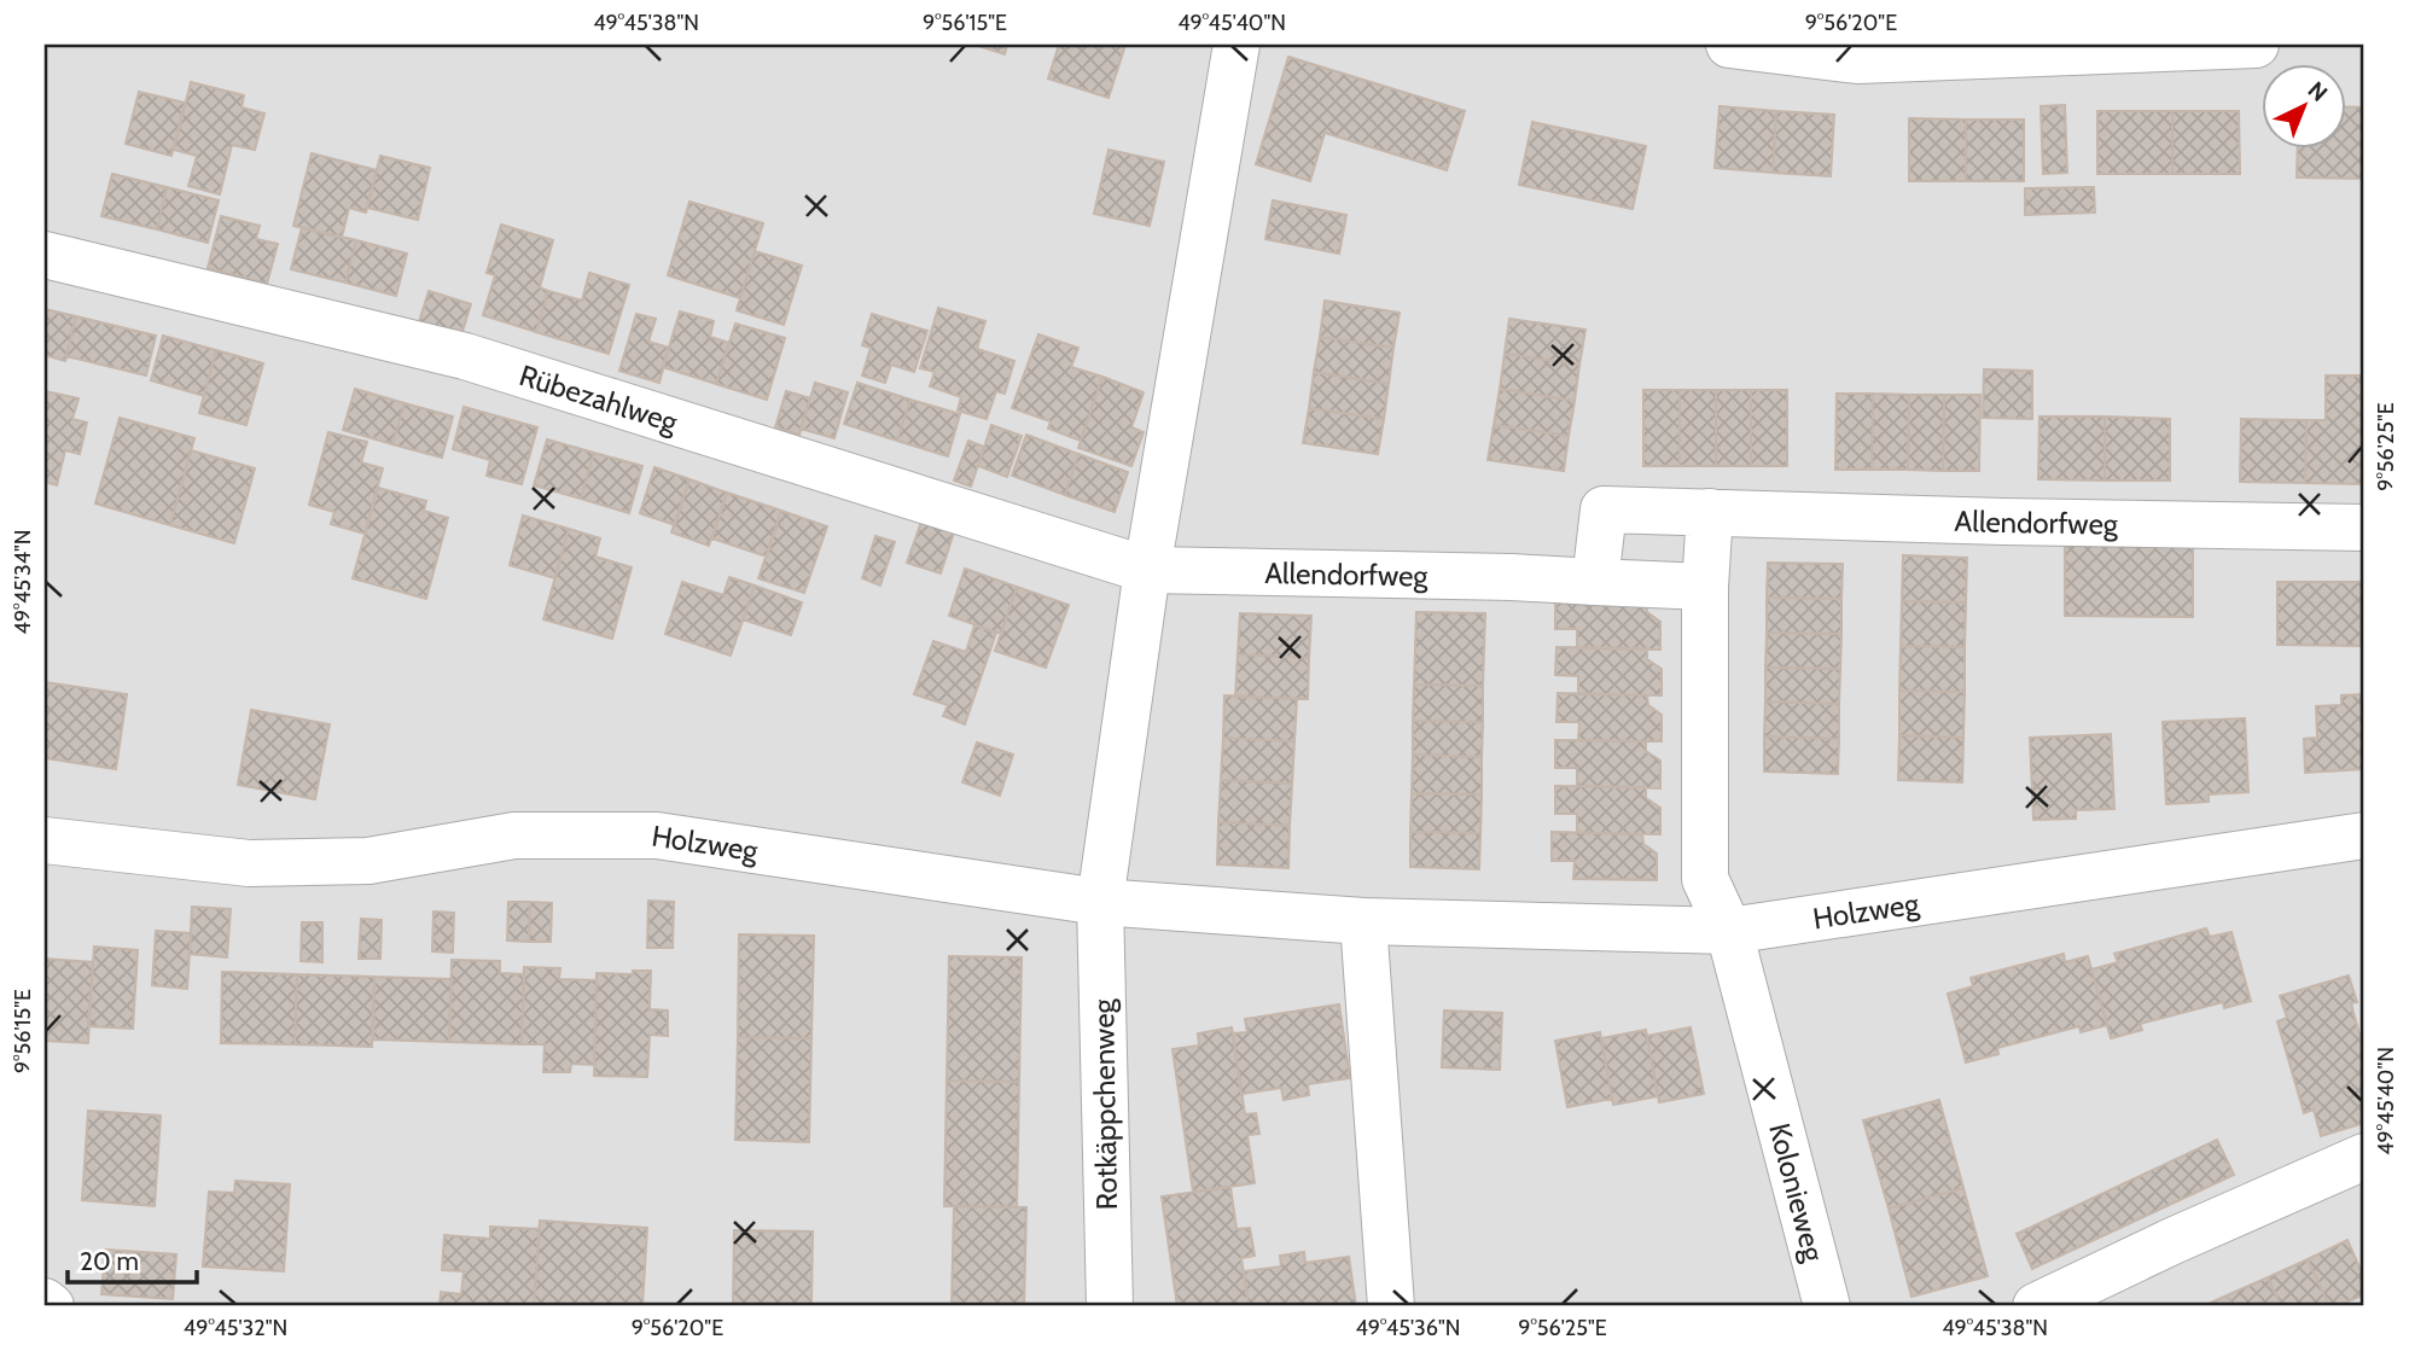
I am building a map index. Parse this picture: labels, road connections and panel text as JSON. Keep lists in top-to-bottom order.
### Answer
{
  "streets": {
    "street": [
      "Rübezahlweg",
      "Allendorfweg",
      "Holzweg",
      "Rotkäppchenweg",
      "Kolonieweg"
    ]
  },
  "crossings": [
    ["Rübezahlweg", "Allendorfweg"],
    ["Holzweg", "Rotkäppchenweg"],
    ["Holzweg", "Kolonieweg"]
  ],
  "scale_bar": "20 m",
  "north": "top right",
  "coordinates": [
    "49°45'38\"N",
    "9°56'15\"E",
    "49°45'40\"N",
    "9°56'20\"E",
    "9°56'25\"E",
    "49°45'34\"N",
    "49°45'32\"N",
    "49°45'36\"N"
  ]
}
